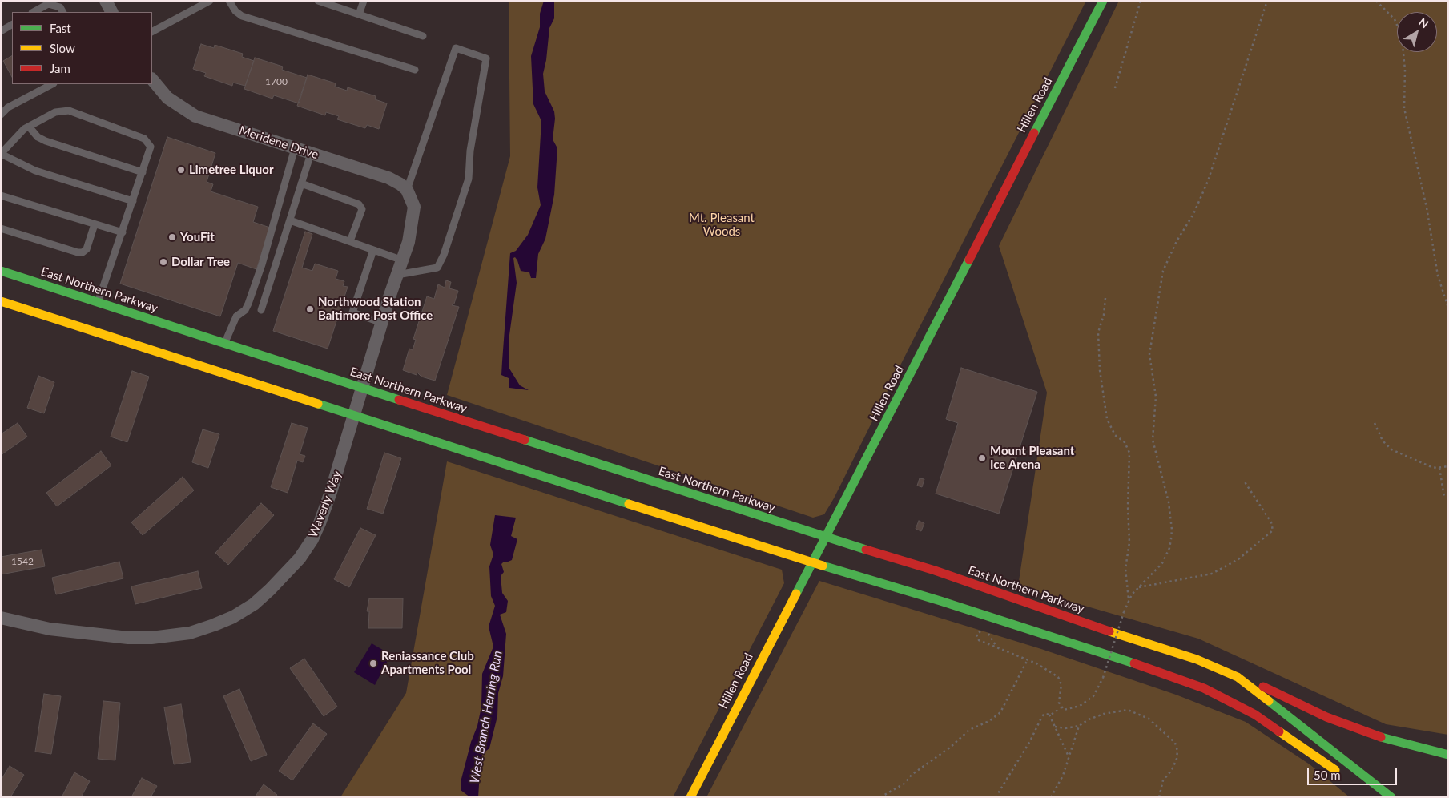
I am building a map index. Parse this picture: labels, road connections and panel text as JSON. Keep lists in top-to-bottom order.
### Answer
{
  "streets": {
    "main road": ["Hillen Road", "East Northern Parkway"],
    "street": ["Meridene Drive", "Waverly Way"]
  },
  "crossings": [
    ["Hillen Road", "East Northern Parkway"],
    ["Meridene Drive", "Waverly Way"],
    ["East Northern Parkway", "Waverly Way"]
  ],
  "water": ["West Branch Herring Run"],
  "parks": ["Mt. Pleasant Woods"],
  "places": [
    "Limetree Liquor",
    "YouFit",
    "Dollar Tree",
    "Northwood Station Baltimore Post Office",
    "Mount Pleasant Ice Arena",
    "Reniassance Club Apartments Pool"
  ],
  "house_numbers": ["1700", "1542"],
  "legend": ["Fast", "Slow", "Jam"],
  "scale_bar": "50 m",
  "north": "top right"
}
